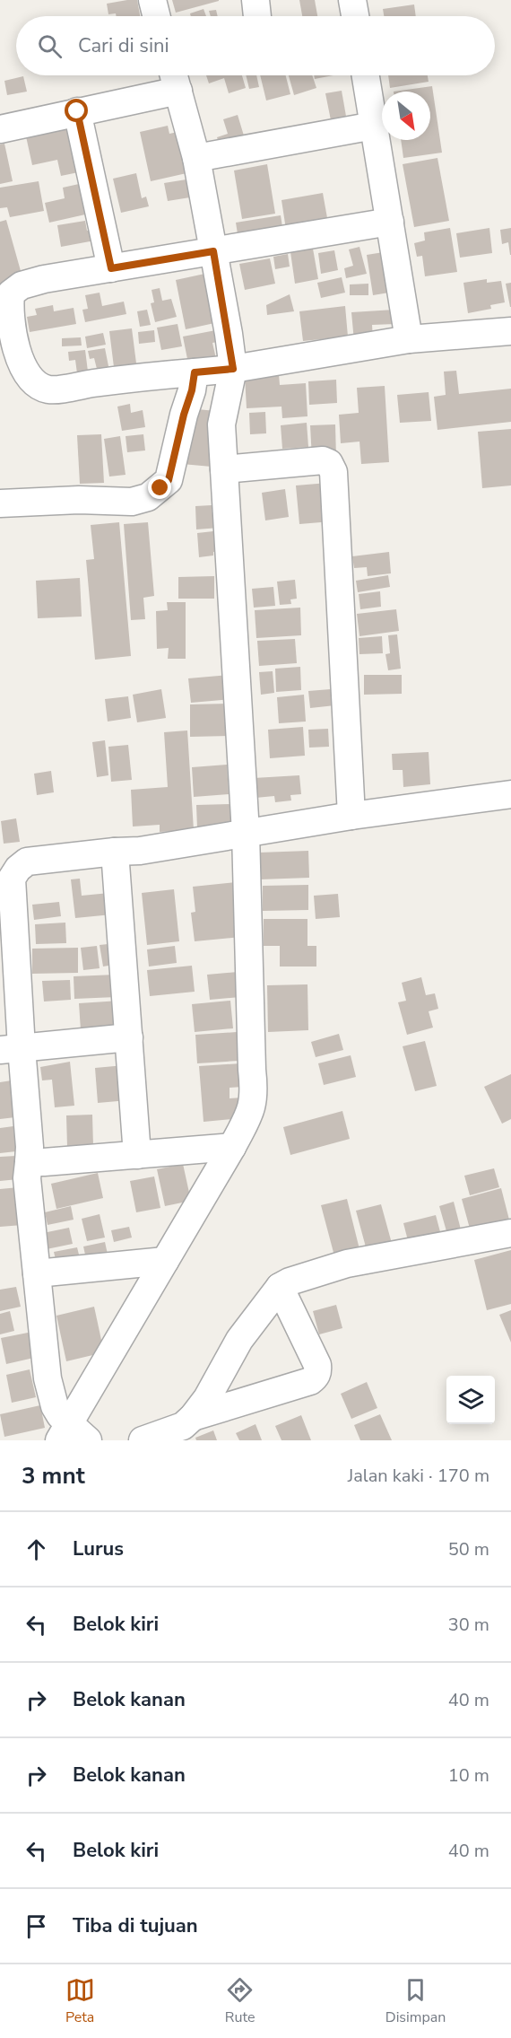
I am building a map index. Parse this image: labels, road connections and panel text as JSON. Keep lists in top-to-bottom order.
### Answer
{
  "north": "bottom right",
  "page": {
    "search": "Cari di sini",
    "heading": ["3 mnt", "Jalan kaki · 170 m"],
    "list": [
      ["Lurus", "50 m"],
      ["Belok kiri", "30 m"],
      ["Belok kanan", "40 m"],
      ["Belok kanan", "10 m"],
      ["Belok kiri", "40 m"],
      "Tiba di tujuan"
    ],
    "nav": ["Peta", "Rute", "Disimpan"]
  }
}
